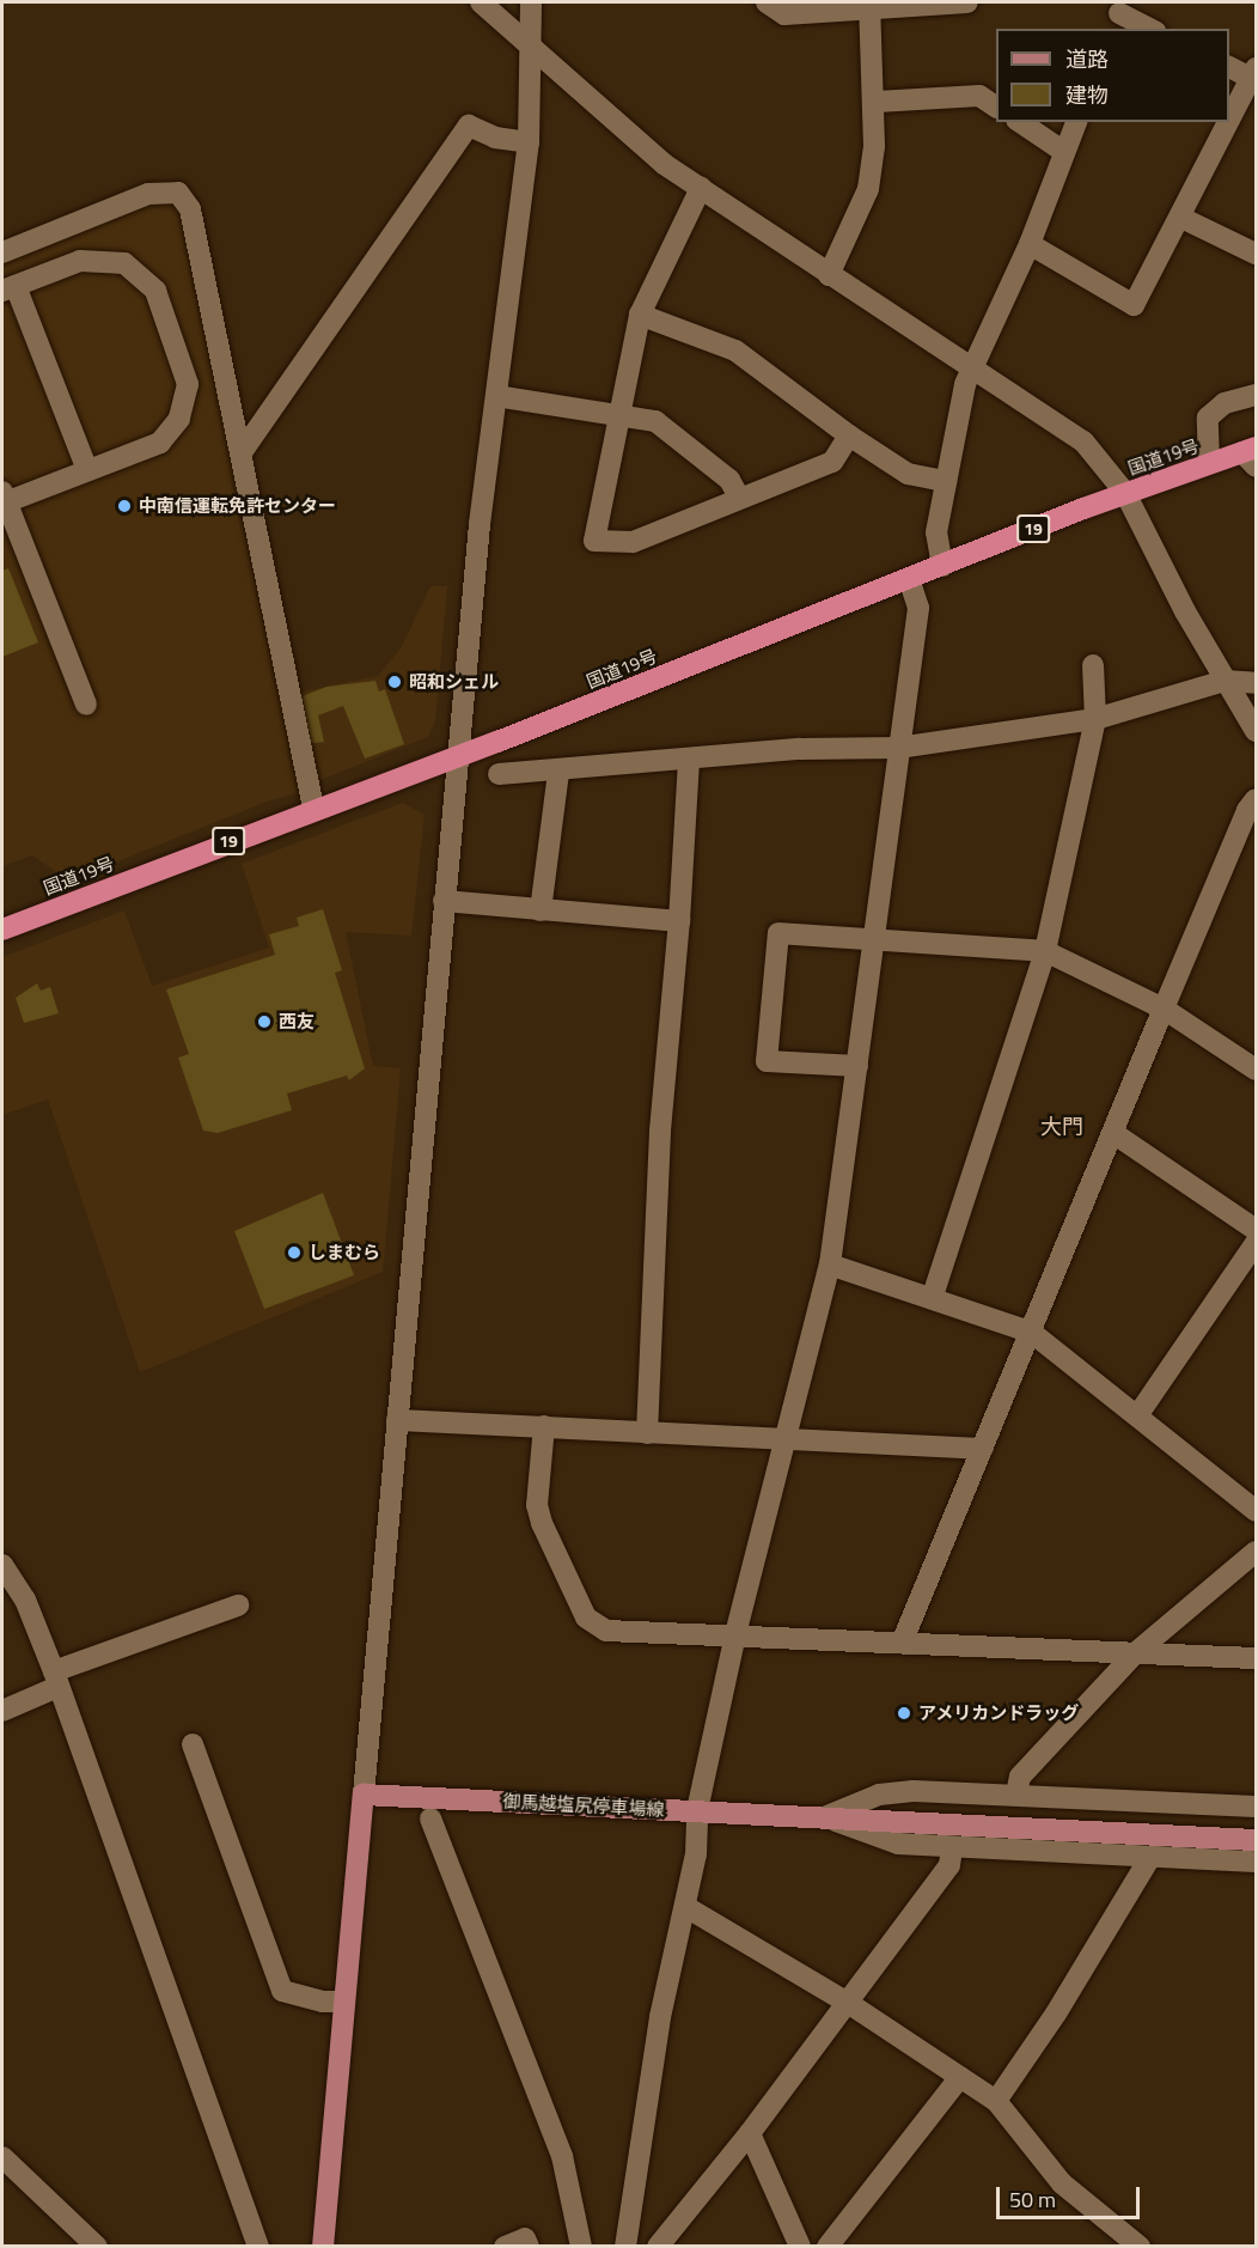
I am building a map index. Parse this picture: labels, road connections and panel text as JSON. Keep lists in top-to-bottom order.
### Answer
{
  "streets": {
    "highway": ["国道19号", "19"],
    "main road": ["御馬越塩尻停車場線"]
  },
  "districts": ["大門"],
  "places": [
    "中南信運転免許センター",
    "昭和シェル",
    "西友",
    "しまむら",
    "アメリカンドラッグ"
  ],
  "legend": ["道路", "建物"],
  "scale_bar": "50 m"
}
